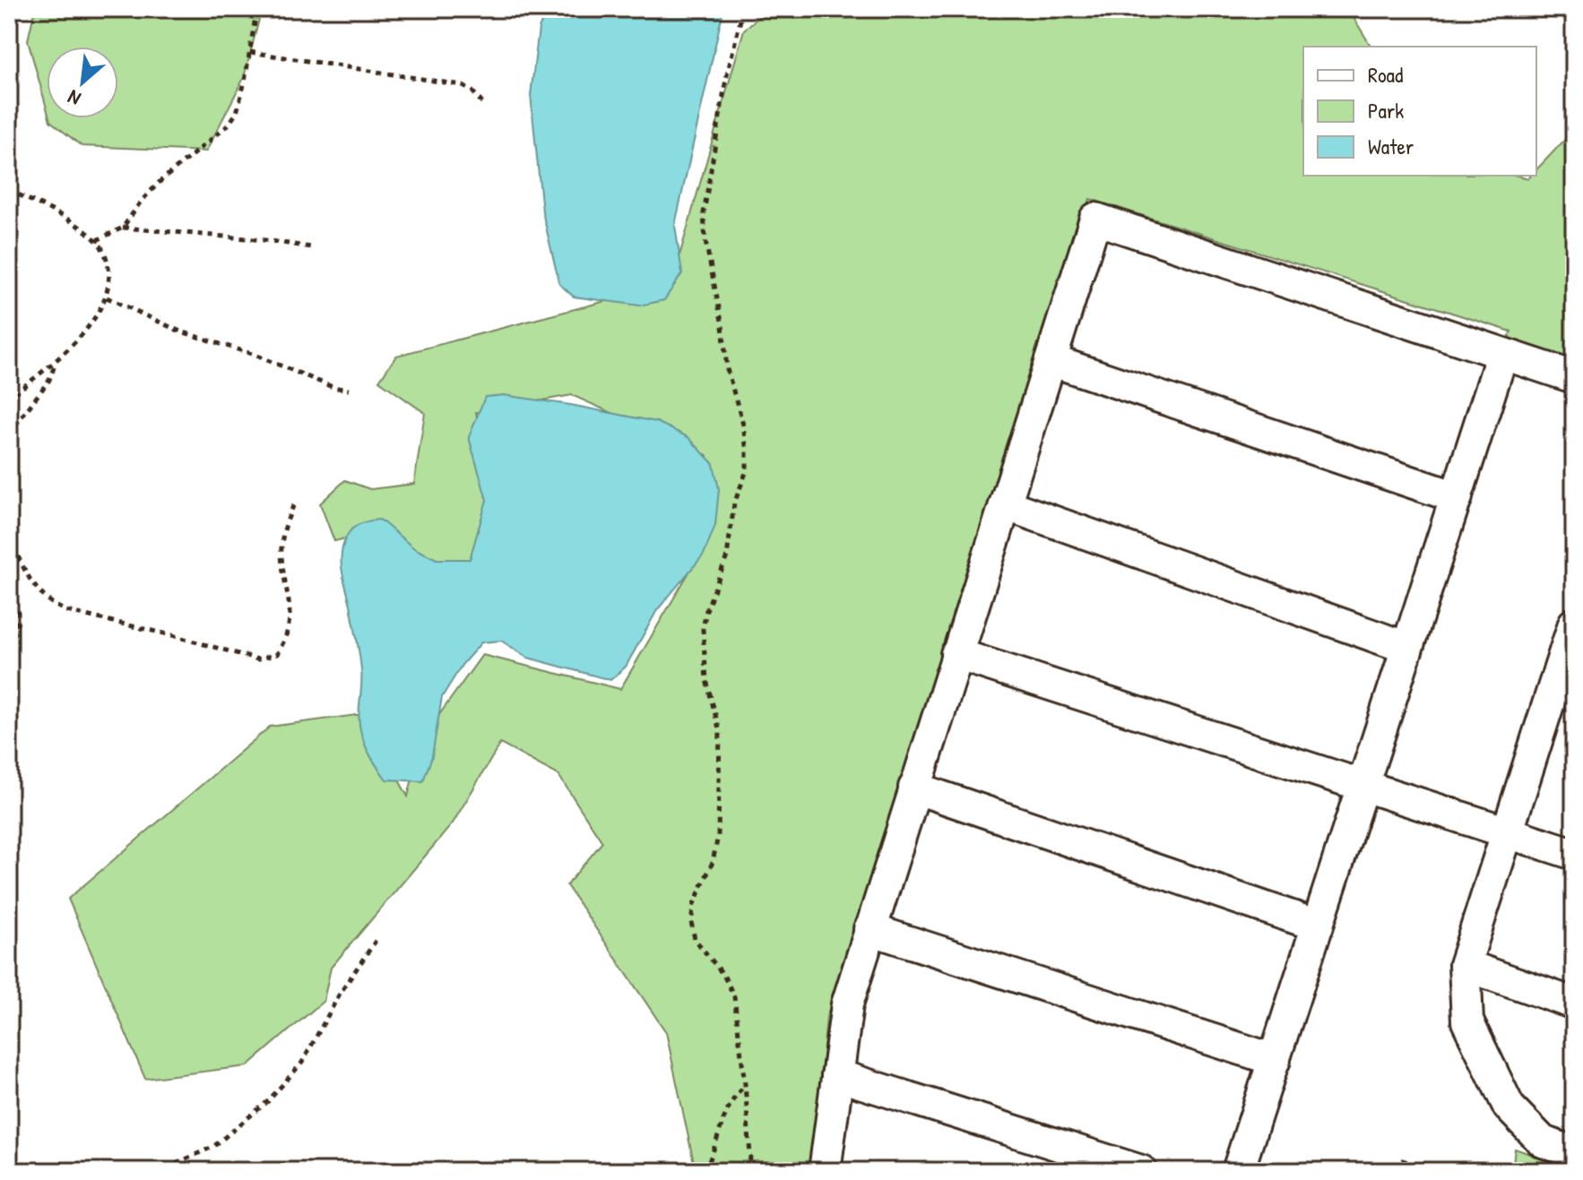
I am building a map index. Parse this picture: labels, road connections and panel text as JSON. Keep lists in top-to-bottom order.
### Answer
{
  "legend": ["Road", "Park", "Water"],
  "north": "bottom left"
}
